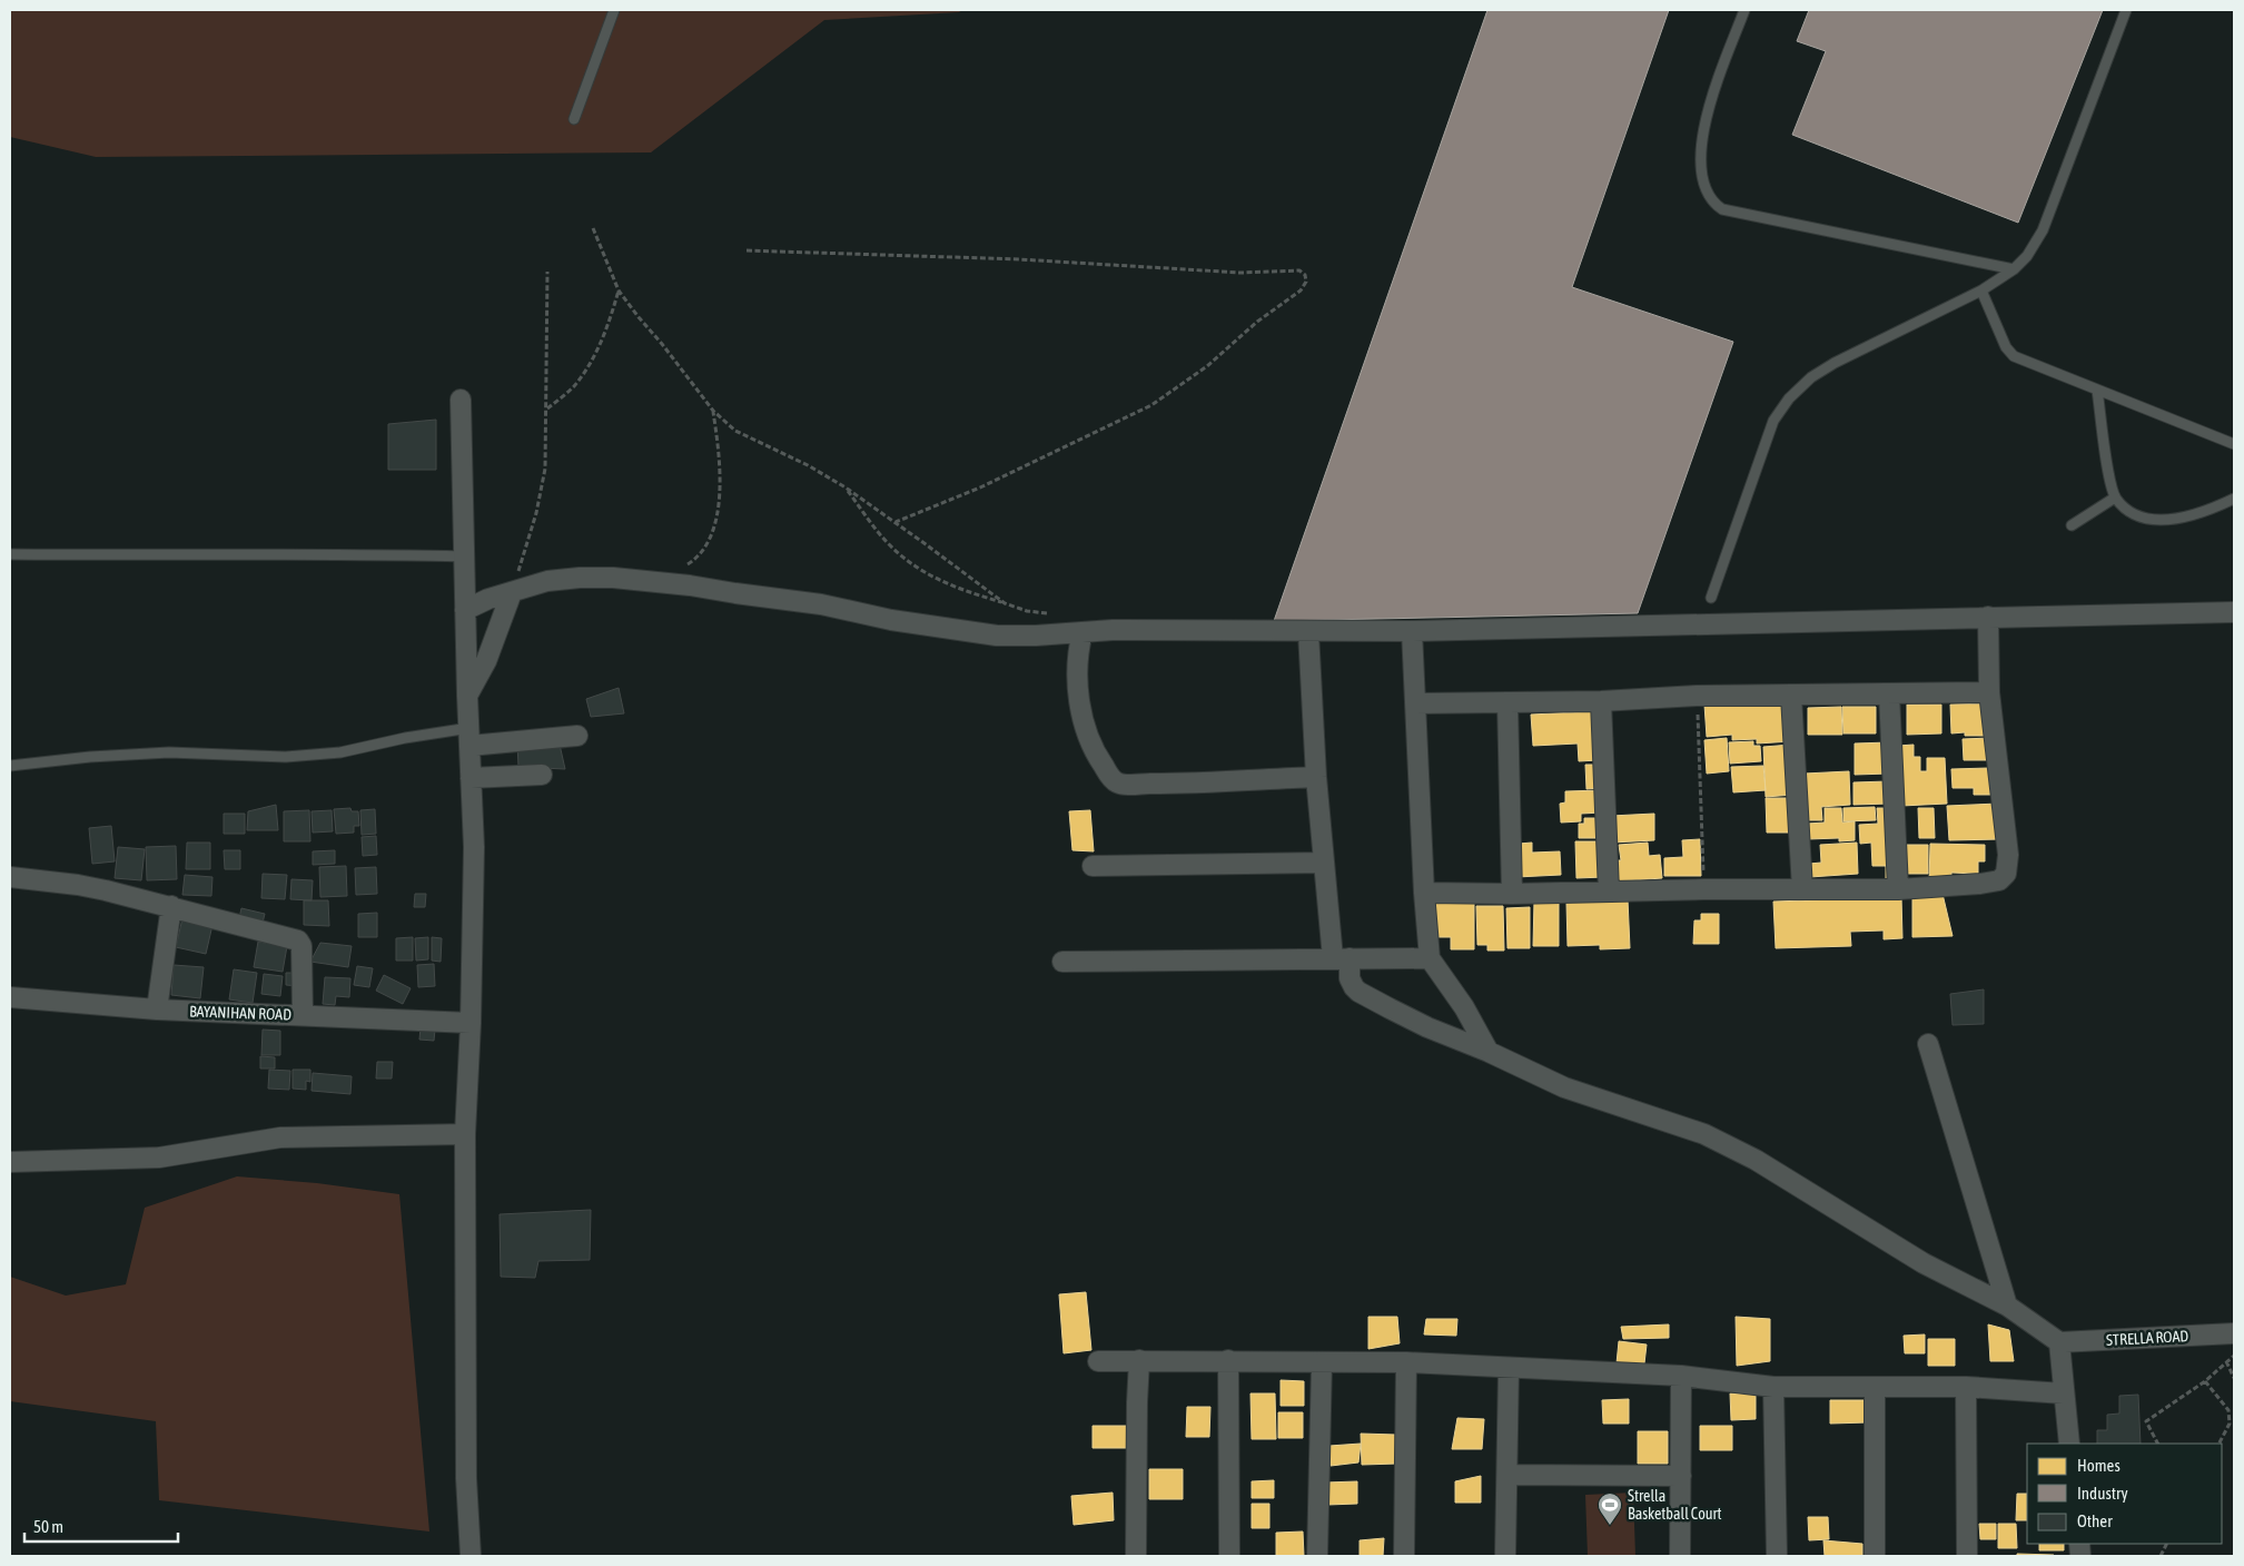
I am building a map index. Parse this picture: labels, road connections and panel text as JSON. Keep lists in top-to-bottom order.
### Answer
{
  "streets": {
    "street": ["BAYANIHAN ROAD", "STRELLA ROAD"]
  },
  "places": {
    "sports": ["Strella Basketball Court"]
  },
  "legend": ["Homes", "Industry", "Other"],
  "scale_bar": "50 m"
}
